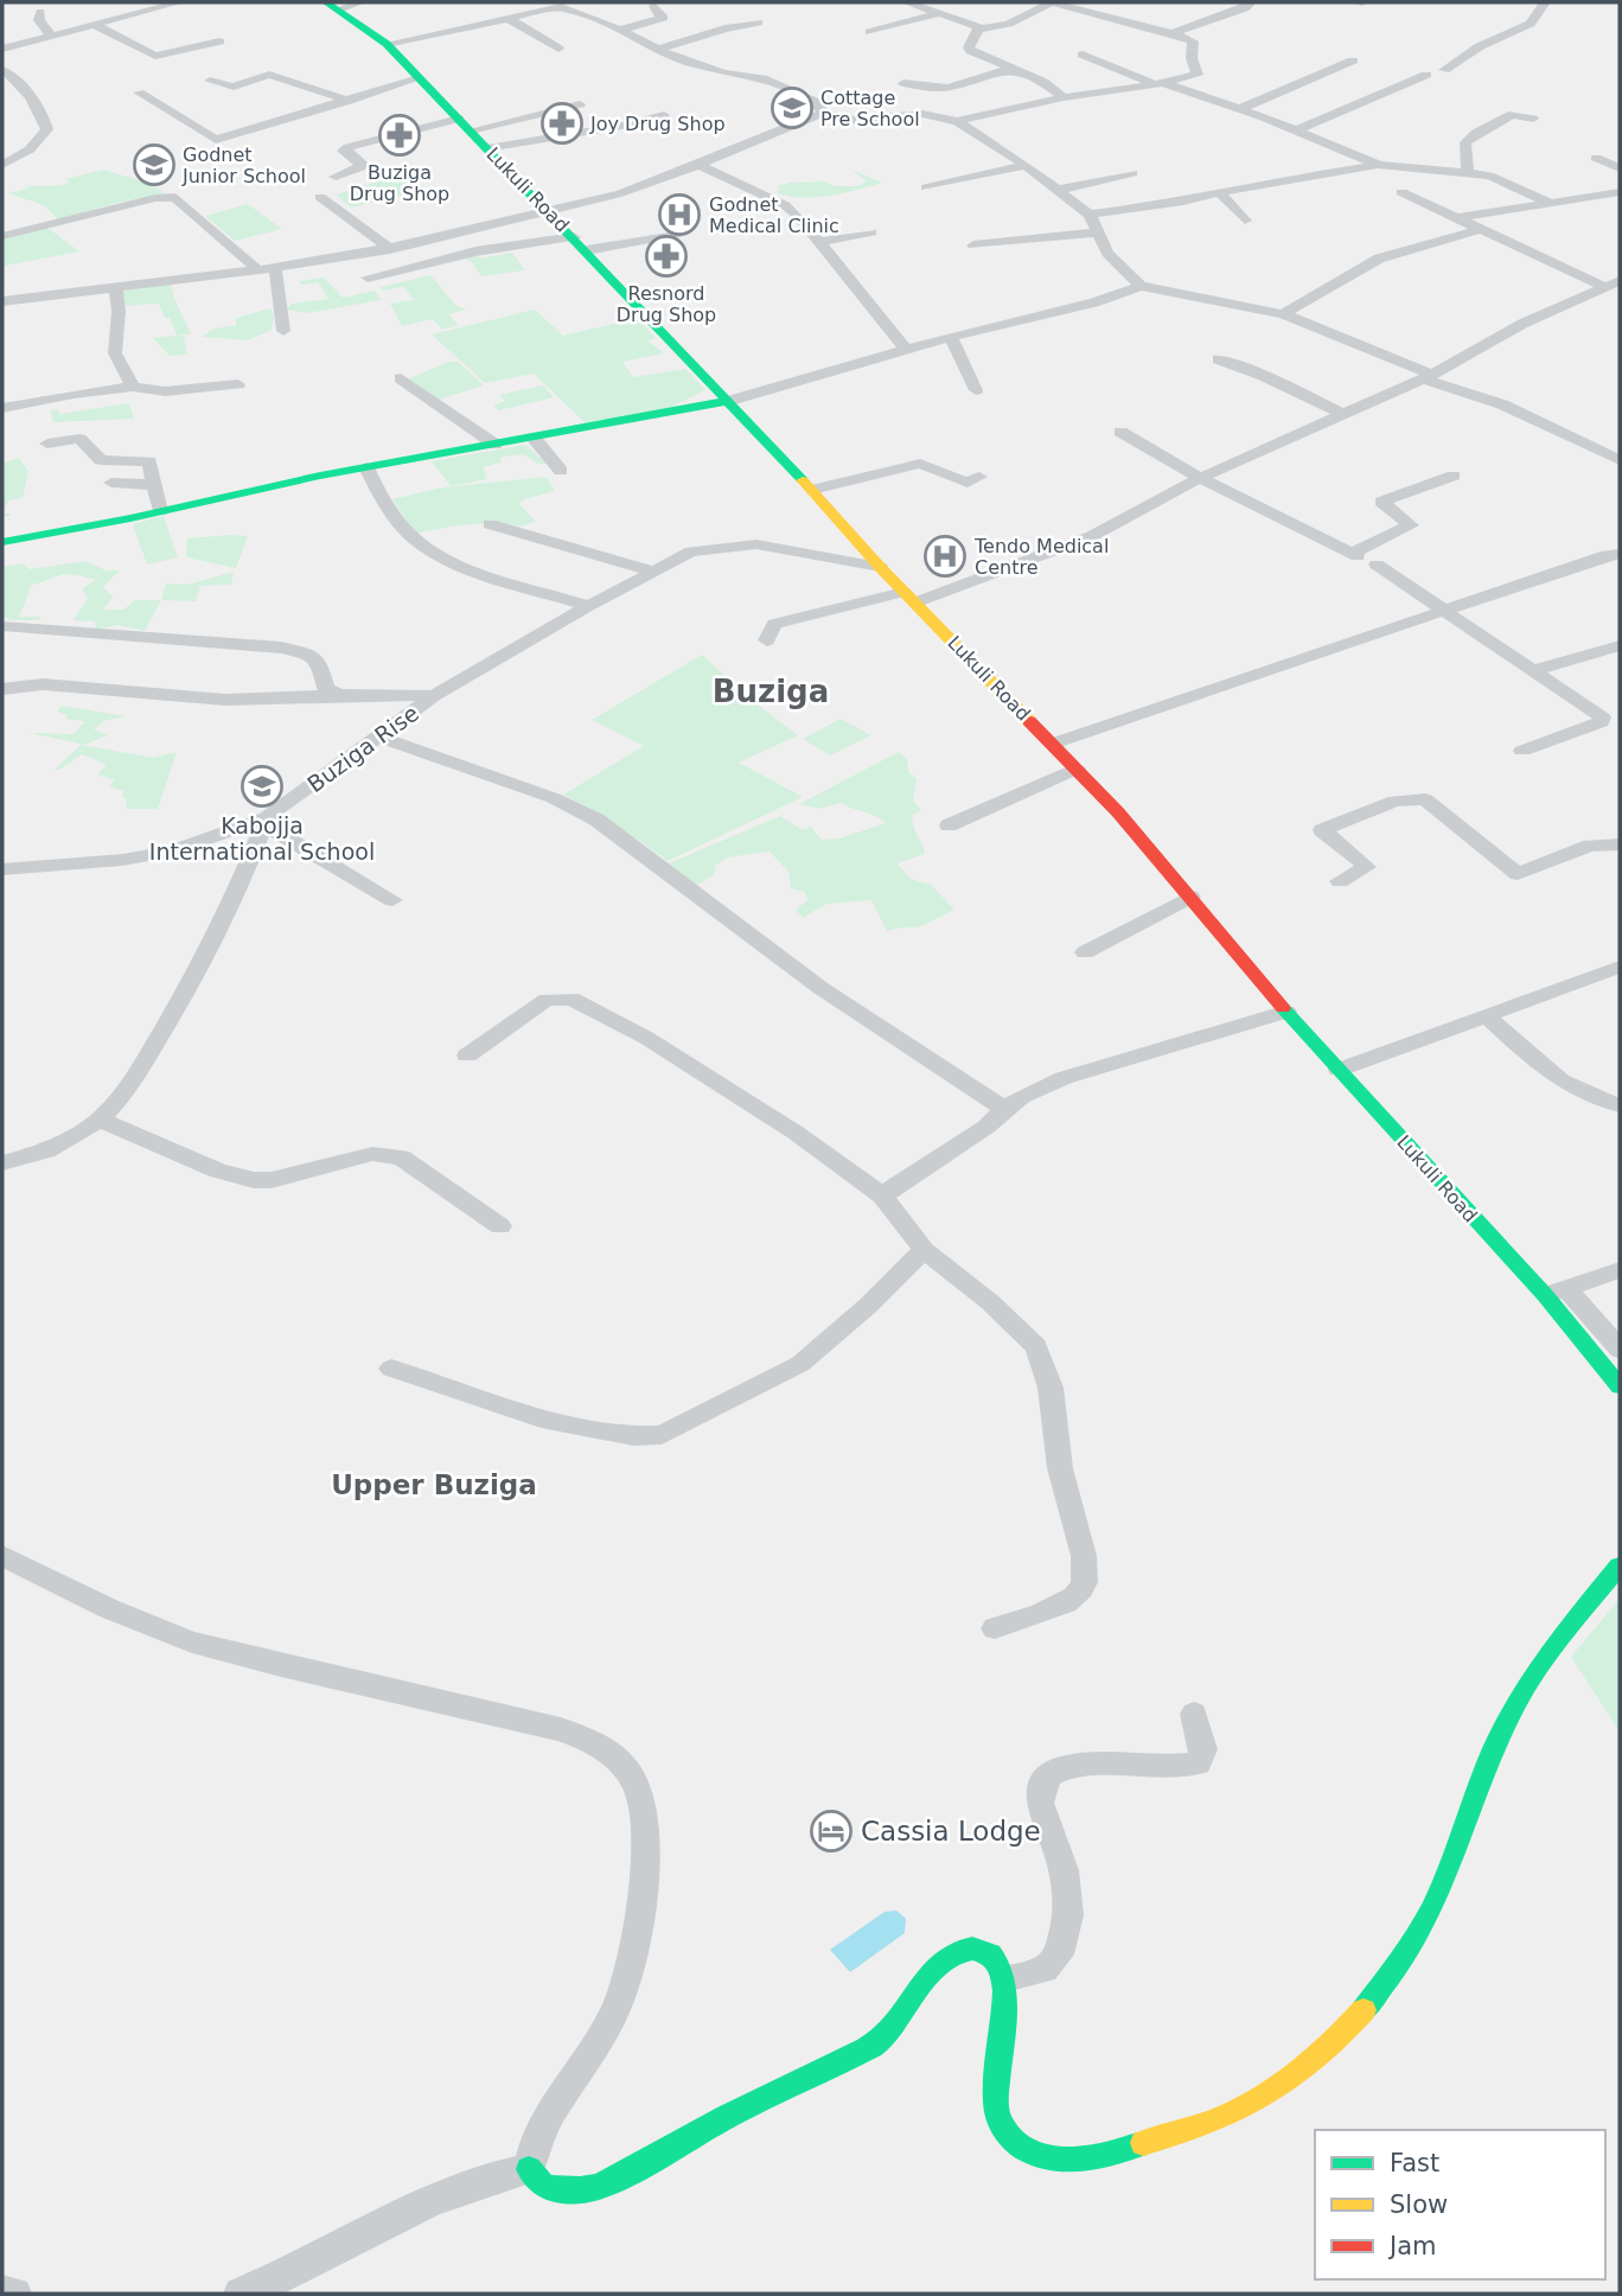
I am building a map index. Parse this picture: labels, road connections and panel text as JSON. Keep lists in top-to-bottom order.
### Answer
{
  "streets": {
    "street": ["Lukuli Road", "Buziga Rise"]
  },
  "crossings": [
    ["Lukuli Road", "Buziga Rise"]
  ],
  "districts": ["Buziga", "Upper Buziga"],
  "places": {
    "school or university": ["Cottage Pre School", "Godnet Junior School", "Kabojja International School"],
    "pharmacy": ["Joy Drug Shop", "Buziga Drug Shop", "Resnord Drug Shop"],
    "hospital": ["Godnet Medical Clinic", "Tendo Medical Centre"],
    "hotel": ["Cassia Lodge"]
  },
  "legend": ["Fast", "Slow", "Jam"]
}
